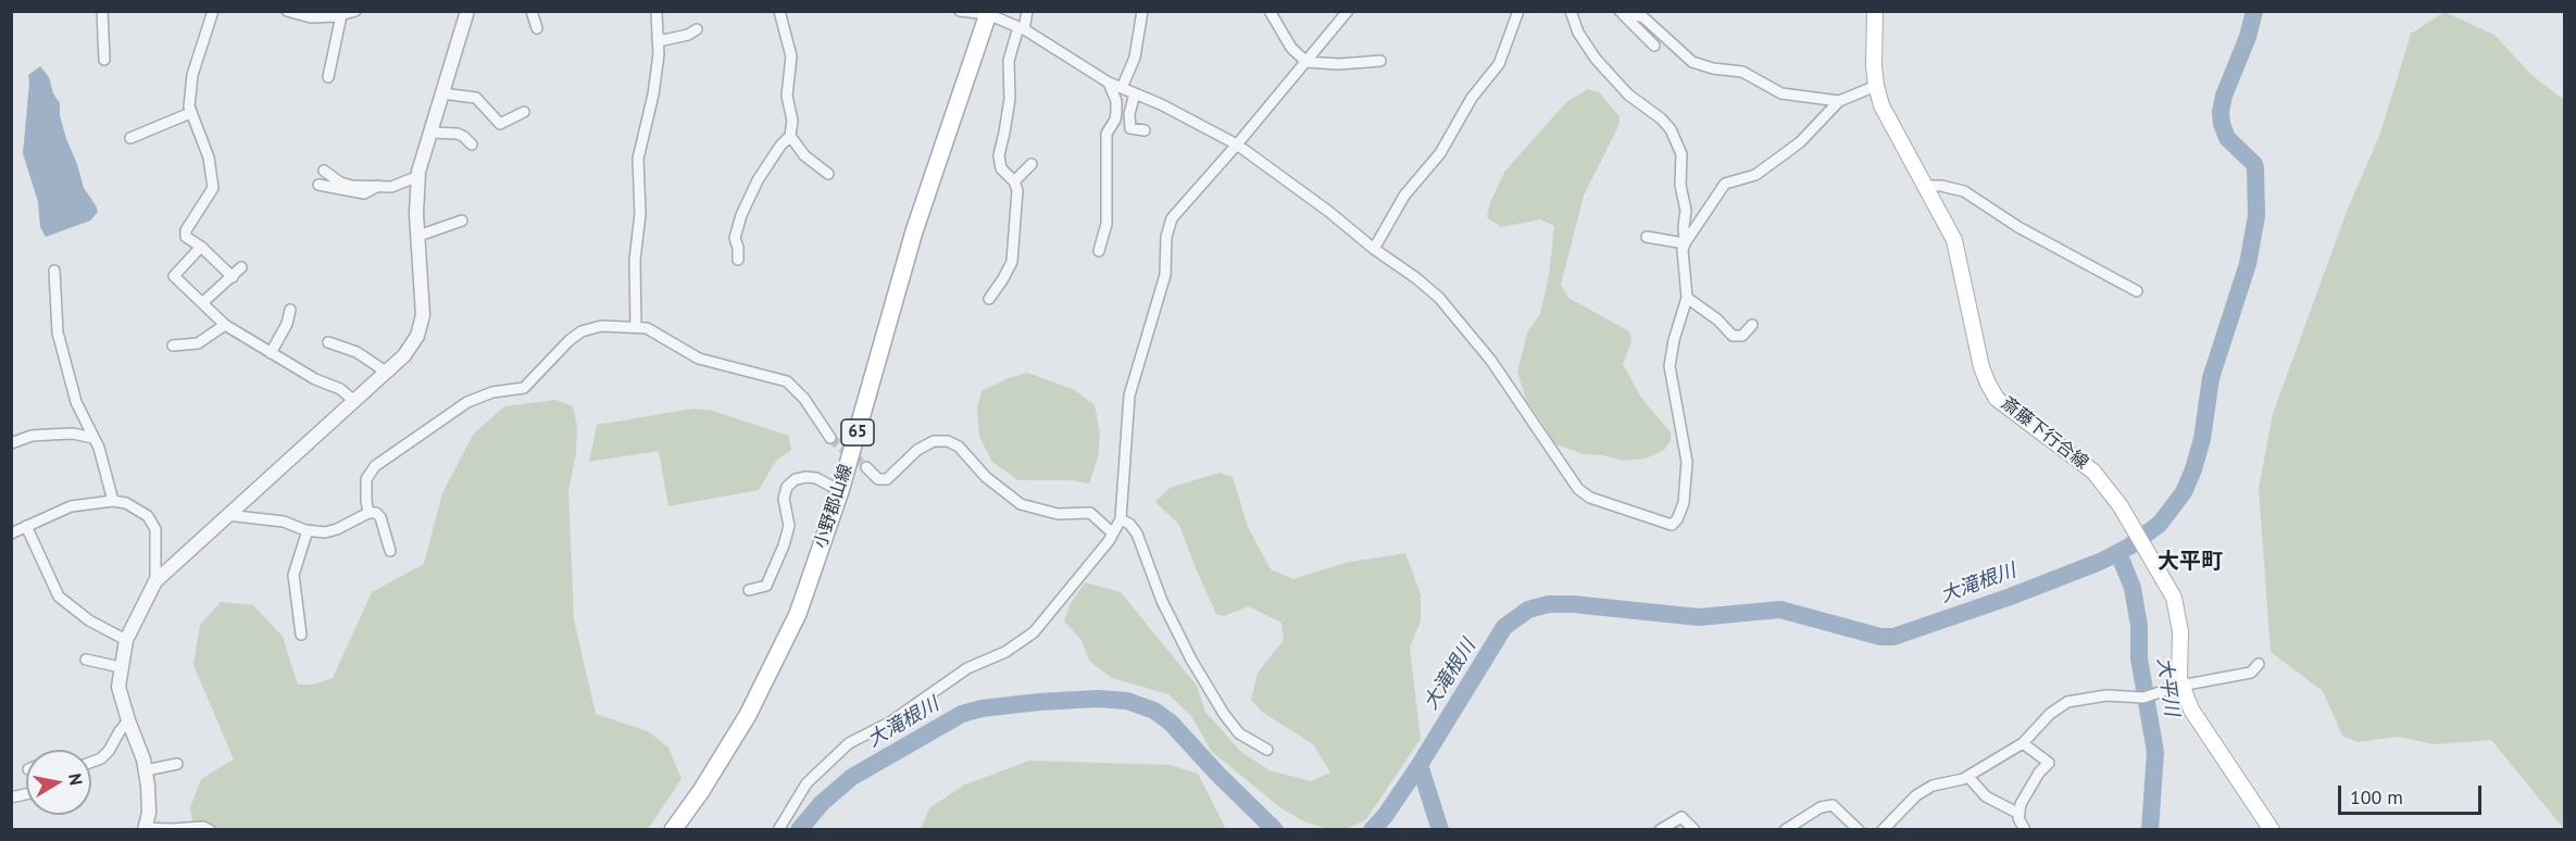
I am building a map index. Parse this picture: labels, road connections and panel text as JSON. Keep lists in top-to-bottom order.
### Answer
{
  "streets": {
    "main road": ["65", "斎藤下行合線", "小野郡山線"]
  },
  "districts": ["大平町"],
  "water": ["大滝根川", "大平川"],
  "scale_bar": "100 m",
  "north": "right"
}
